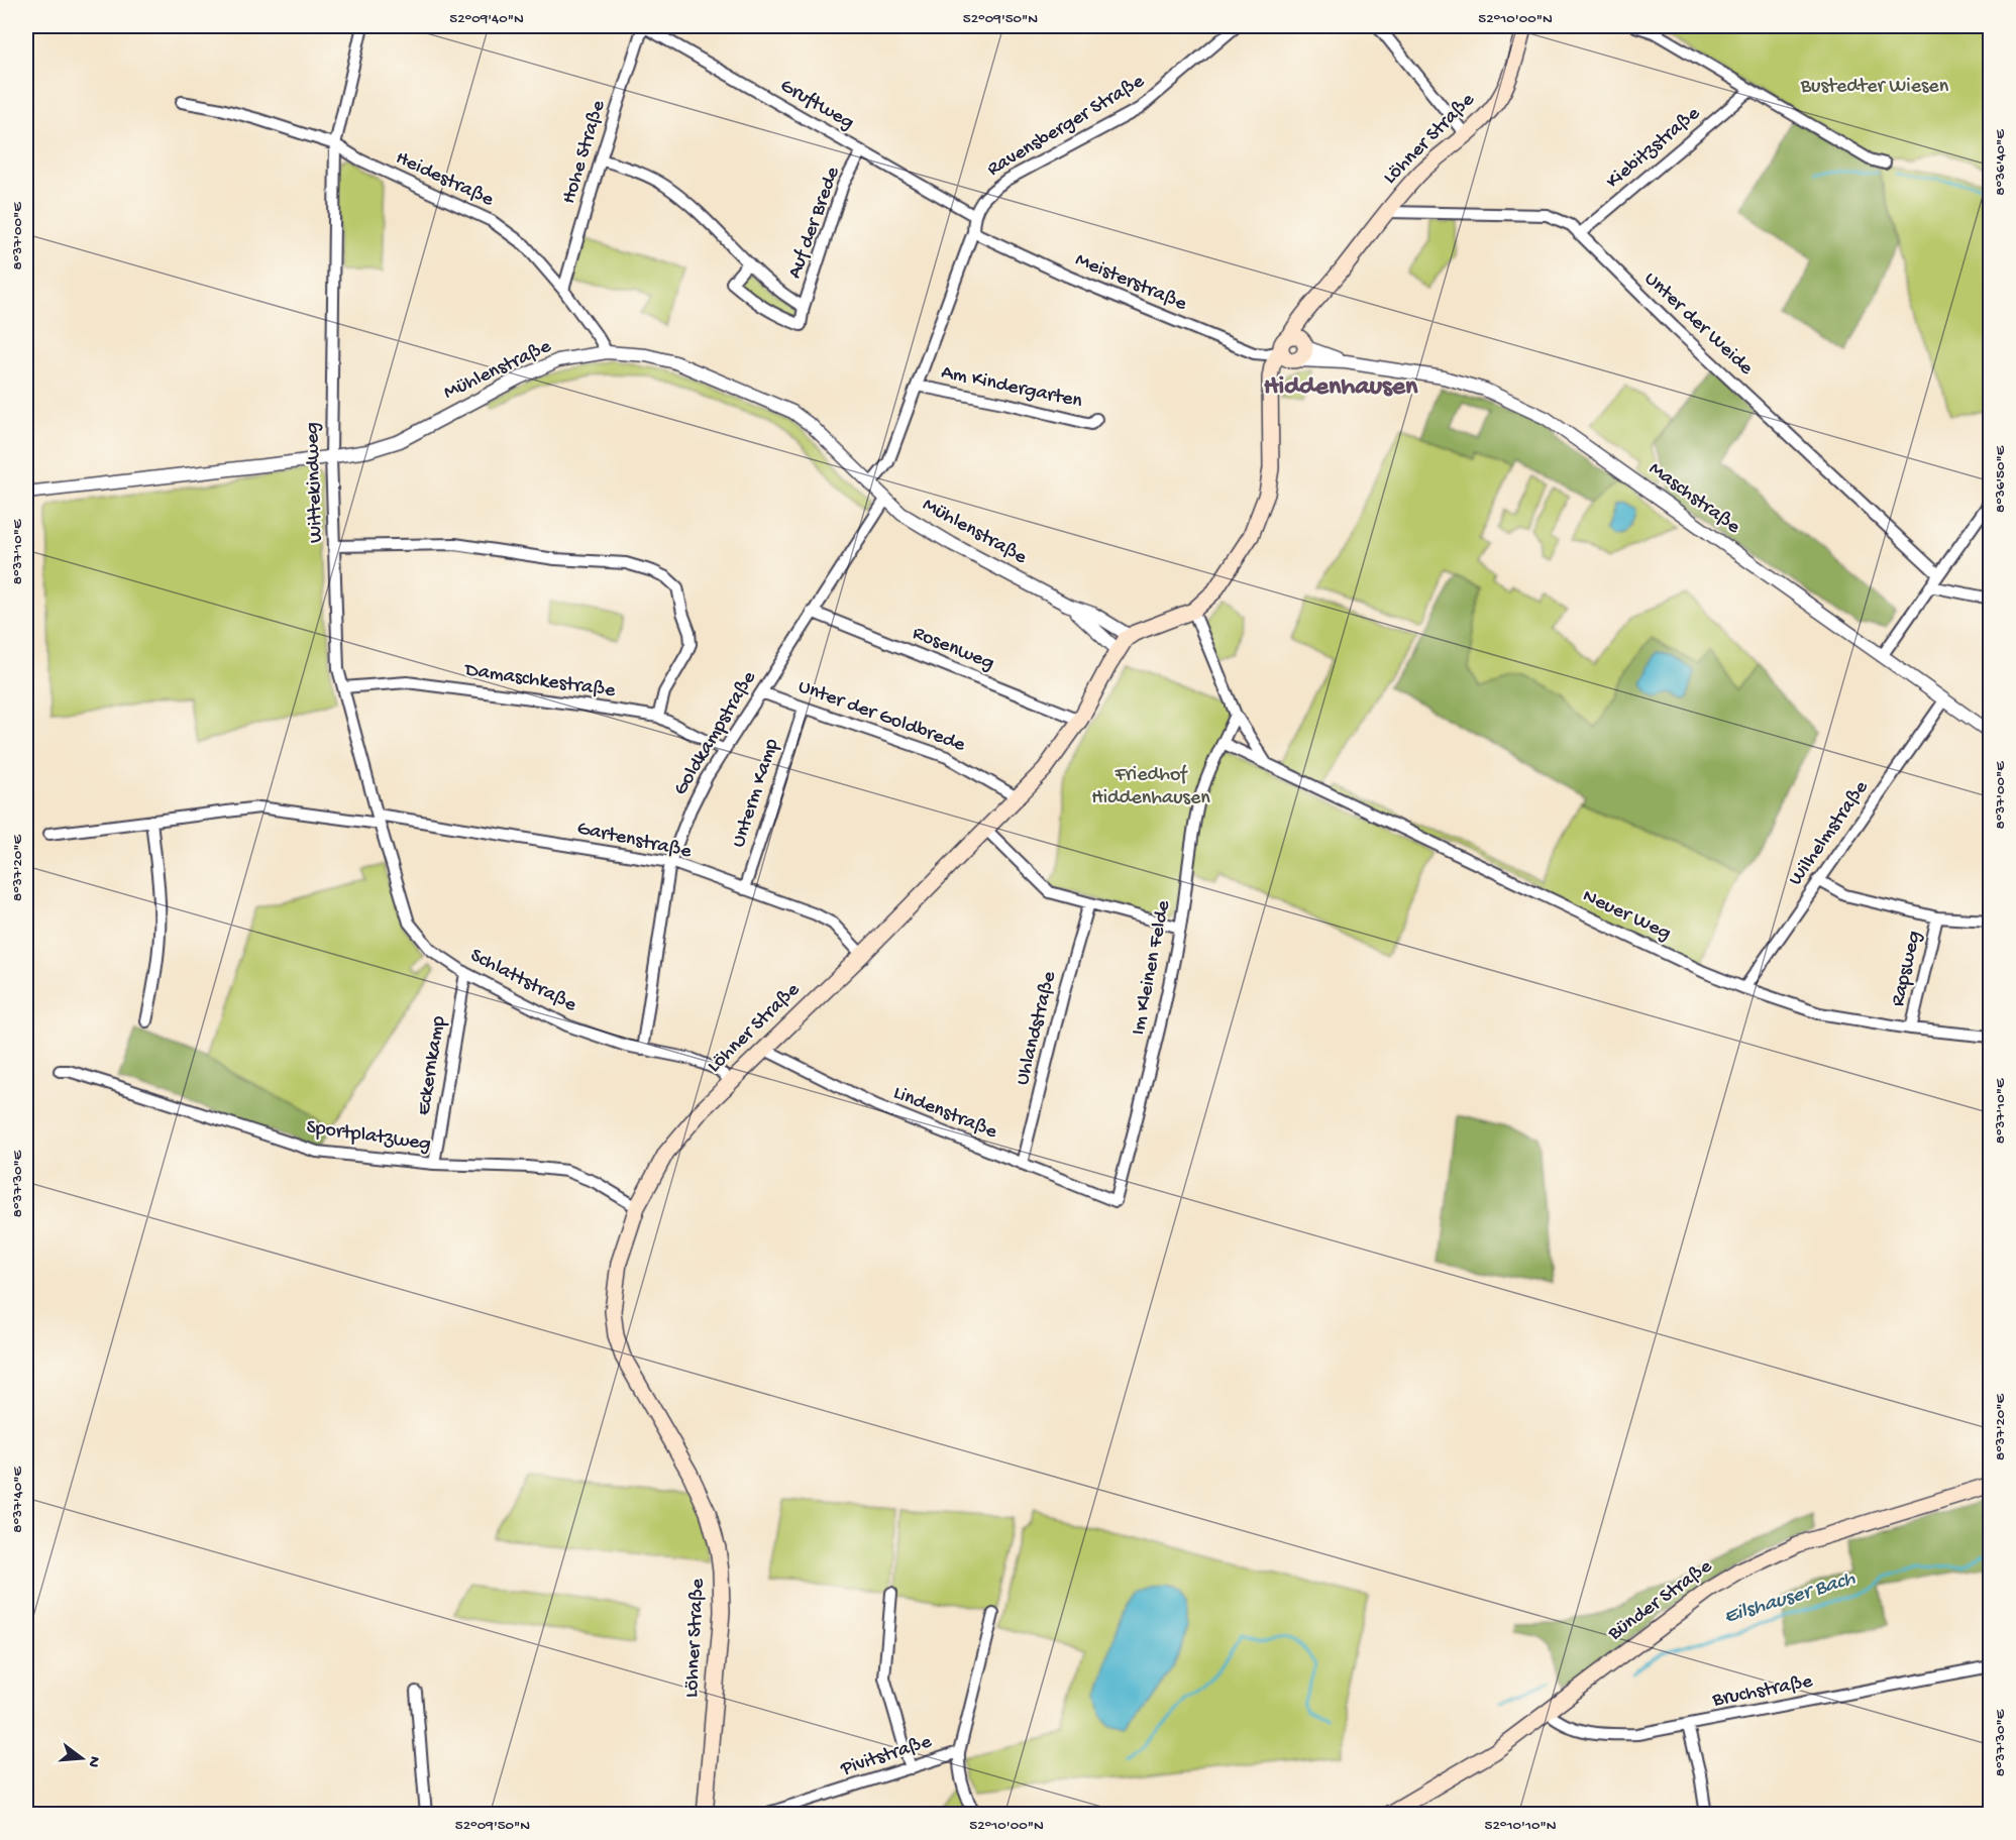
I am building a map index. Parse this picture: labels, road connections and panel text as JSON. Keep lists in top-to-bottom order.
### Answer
{
  "streets": {
    "main road": ["Löhner Straße", "Bünder Straße"],
    "street": [
      "Gruftweg",
      "Ravensberger Straße",
      "Kiebitzstraße",
      "Hohe Straße",
      "Heidestraße",
      "Auf der Brede",
      "Meisterstraße",
      "Unter der Weide",
      "Mühlenstraße",
      "Am Kindergarten",
      "Wittekindweg",
      "Maschstraße",
      "Rosenweg",
      "Damaschkestraße",
      "Unter der Goldbrede",
      "Goldkampstraße",
      "Unterm Kamp",
      "Wilhelmstraße",
      "Gartenstraße",
      "Neuer Weg",
      "Im Kleinen Felde",
      "Rapsweg",
      "Schlattstraße",
      "Uhlandstraße",
      "Eckernkamp",
      "Lindenstraße",
      "Sportplatzweg",
      "Bruchstraße",
      "Pivitstraße"
    ]
  },
  "crossings": [
    ["Gruftweg", "Ravensberger Straße"],
    ["Gruftweg", "Hohe Straße"],
    ["Gruftweg", "Auf der Brede"],
    ["Löhner Straße", "Meisterstraße"],
    ["Löhner Straße", "Unter der Weide"],
    ["Löhner Straße", "Mühlenstraße"],
    ["Löhner Straße", "Maschstraße"],
    ["Löhner Straße", "Rosenweg"],
    ["Löhner Straße", "Unter der Goldbrede"],
    ["Löhner Straße", "Gartenstraße"],
    ["Löhner Straße", "Schlattstraße"],
    ["Löhner Straße", "Lindenstraße"],
    ["Löhner Straße", "Sportplatzweg"],
    ["Kiebitzstraße", "Unter der Weide"],
    ["Hohe Straße", "Heidestraße"],
    ["Hohe Straße", "Auf der Brede"],
    ["Heidestraße", "Mühlenstraße"],
    ["Heidestraße", "Wittekindweg"],
    ["Meisterstraße", "Maschstraße"],
    ["Mühlenstraße", "Wittekindweg"],
    ["Mühlenstraße", "Goldkampstraße"],
    ["Wittekindweg", "Damaschkestraße"],
    ["Wittekindweg", "Gartenstraße"],
    ["Wittekindweg", "Schlattstraße"],
    ["Maschstraße", "Wilhelmstraße"],
    ["Rosenweg", "Goldkampstraße"],
    ["Damaschkestraße", "Goldkampstraße"],
    ["Unter der Goldbrede", "Goldkampstraße"],
    ["Unter der Goldbrede", "Unterm Kamp"],
    ["Goldkampstraße", "Gartenstraße"],
    ["Goldkampstraße", "Schlattstraße"],
    ["Unterm Kamp", "Gartenstraße"],
    ["Wilhelmstraße", "Neuer Weg"],
    ["Gartenstraße", "Schlattstraße"],
    ["Neuer Weg", "Im Kleinen Felde"],
    ["Neuer Weg", "Rapsweg"],
    ["Im Kleinen Felde", "Lindenstraße"],
    ["Schlattstraße", "Eckernkamp"],
    ["Uhlandstraße", "Lindenstraße"],
    ["Eckernkamp", "Sportplatzweg"],
    ["Bünder Straße", "Bruchstraße"]
  ],
  "districts": ["Hiddenhausen"],
  "water": ["Eilshauser Bach"],
  "parks": ["Bustedter Wiesen", "Friedhof Hiddenhausen"],
  "north": "right",
  "coordinates": [
    "52°09'40\"N",
    "52°09'50\"N",
    "52°10'00\"N",
    "8°36'40\"E",
    "8°37'00\"E",
    "8°36'50\"E",
    "8°37'10\"E",
    "8°37'20\"E",
    "8°37'30\"E",
    "8°37'40\"E",
    "52°10'10\"N"
  ]
}
